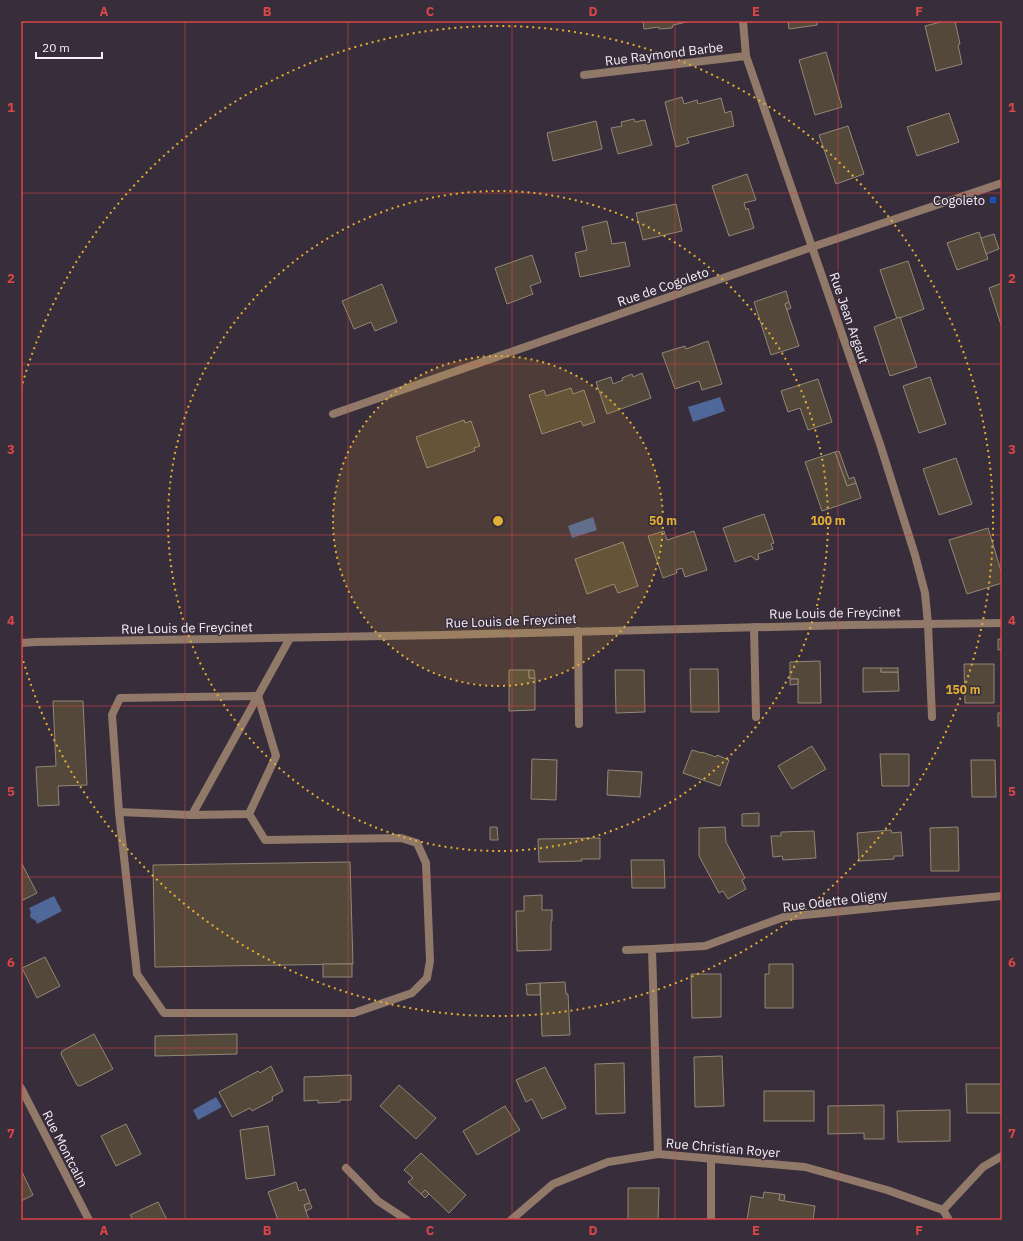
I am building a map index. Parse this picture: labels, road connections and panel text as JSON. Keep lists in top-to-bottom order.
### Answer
{
  "streets": {
    "street": [
      "Rue Raymond Barbe",
      "Rue de Cogoleto",
      "Rue Jean Argaut",
      "Rue Louis de Freycinet",
      "Rue Odette Oligny",
      "Rue Christian Royer",
      "Rue Montcalm"
    ]
  },
  "crossings": [
    ["Rue Raymond Barbe", "Rue Jean Argaut"],
    ["Rue de Cogoleto", "Rue Jean Argaut"],
    ["Rue Jean Argaut", "Rue Louis de Freycinet"]
  ],
  "places": {
    "transit": ["Cogoleto"]
  },
  "scale_bar": "20 m",
  "grid": {
    "columns": [
      "A",
      "B",
      "C",
      "D",
      "E",
      "F"
    ],
    "rows": [
      "1",
      "2",
      "3",
      "4",
      "5",
      "6",
      "7"
    ]
  },
  "rings": ["50 m", "100 m", "150 m"]
}
